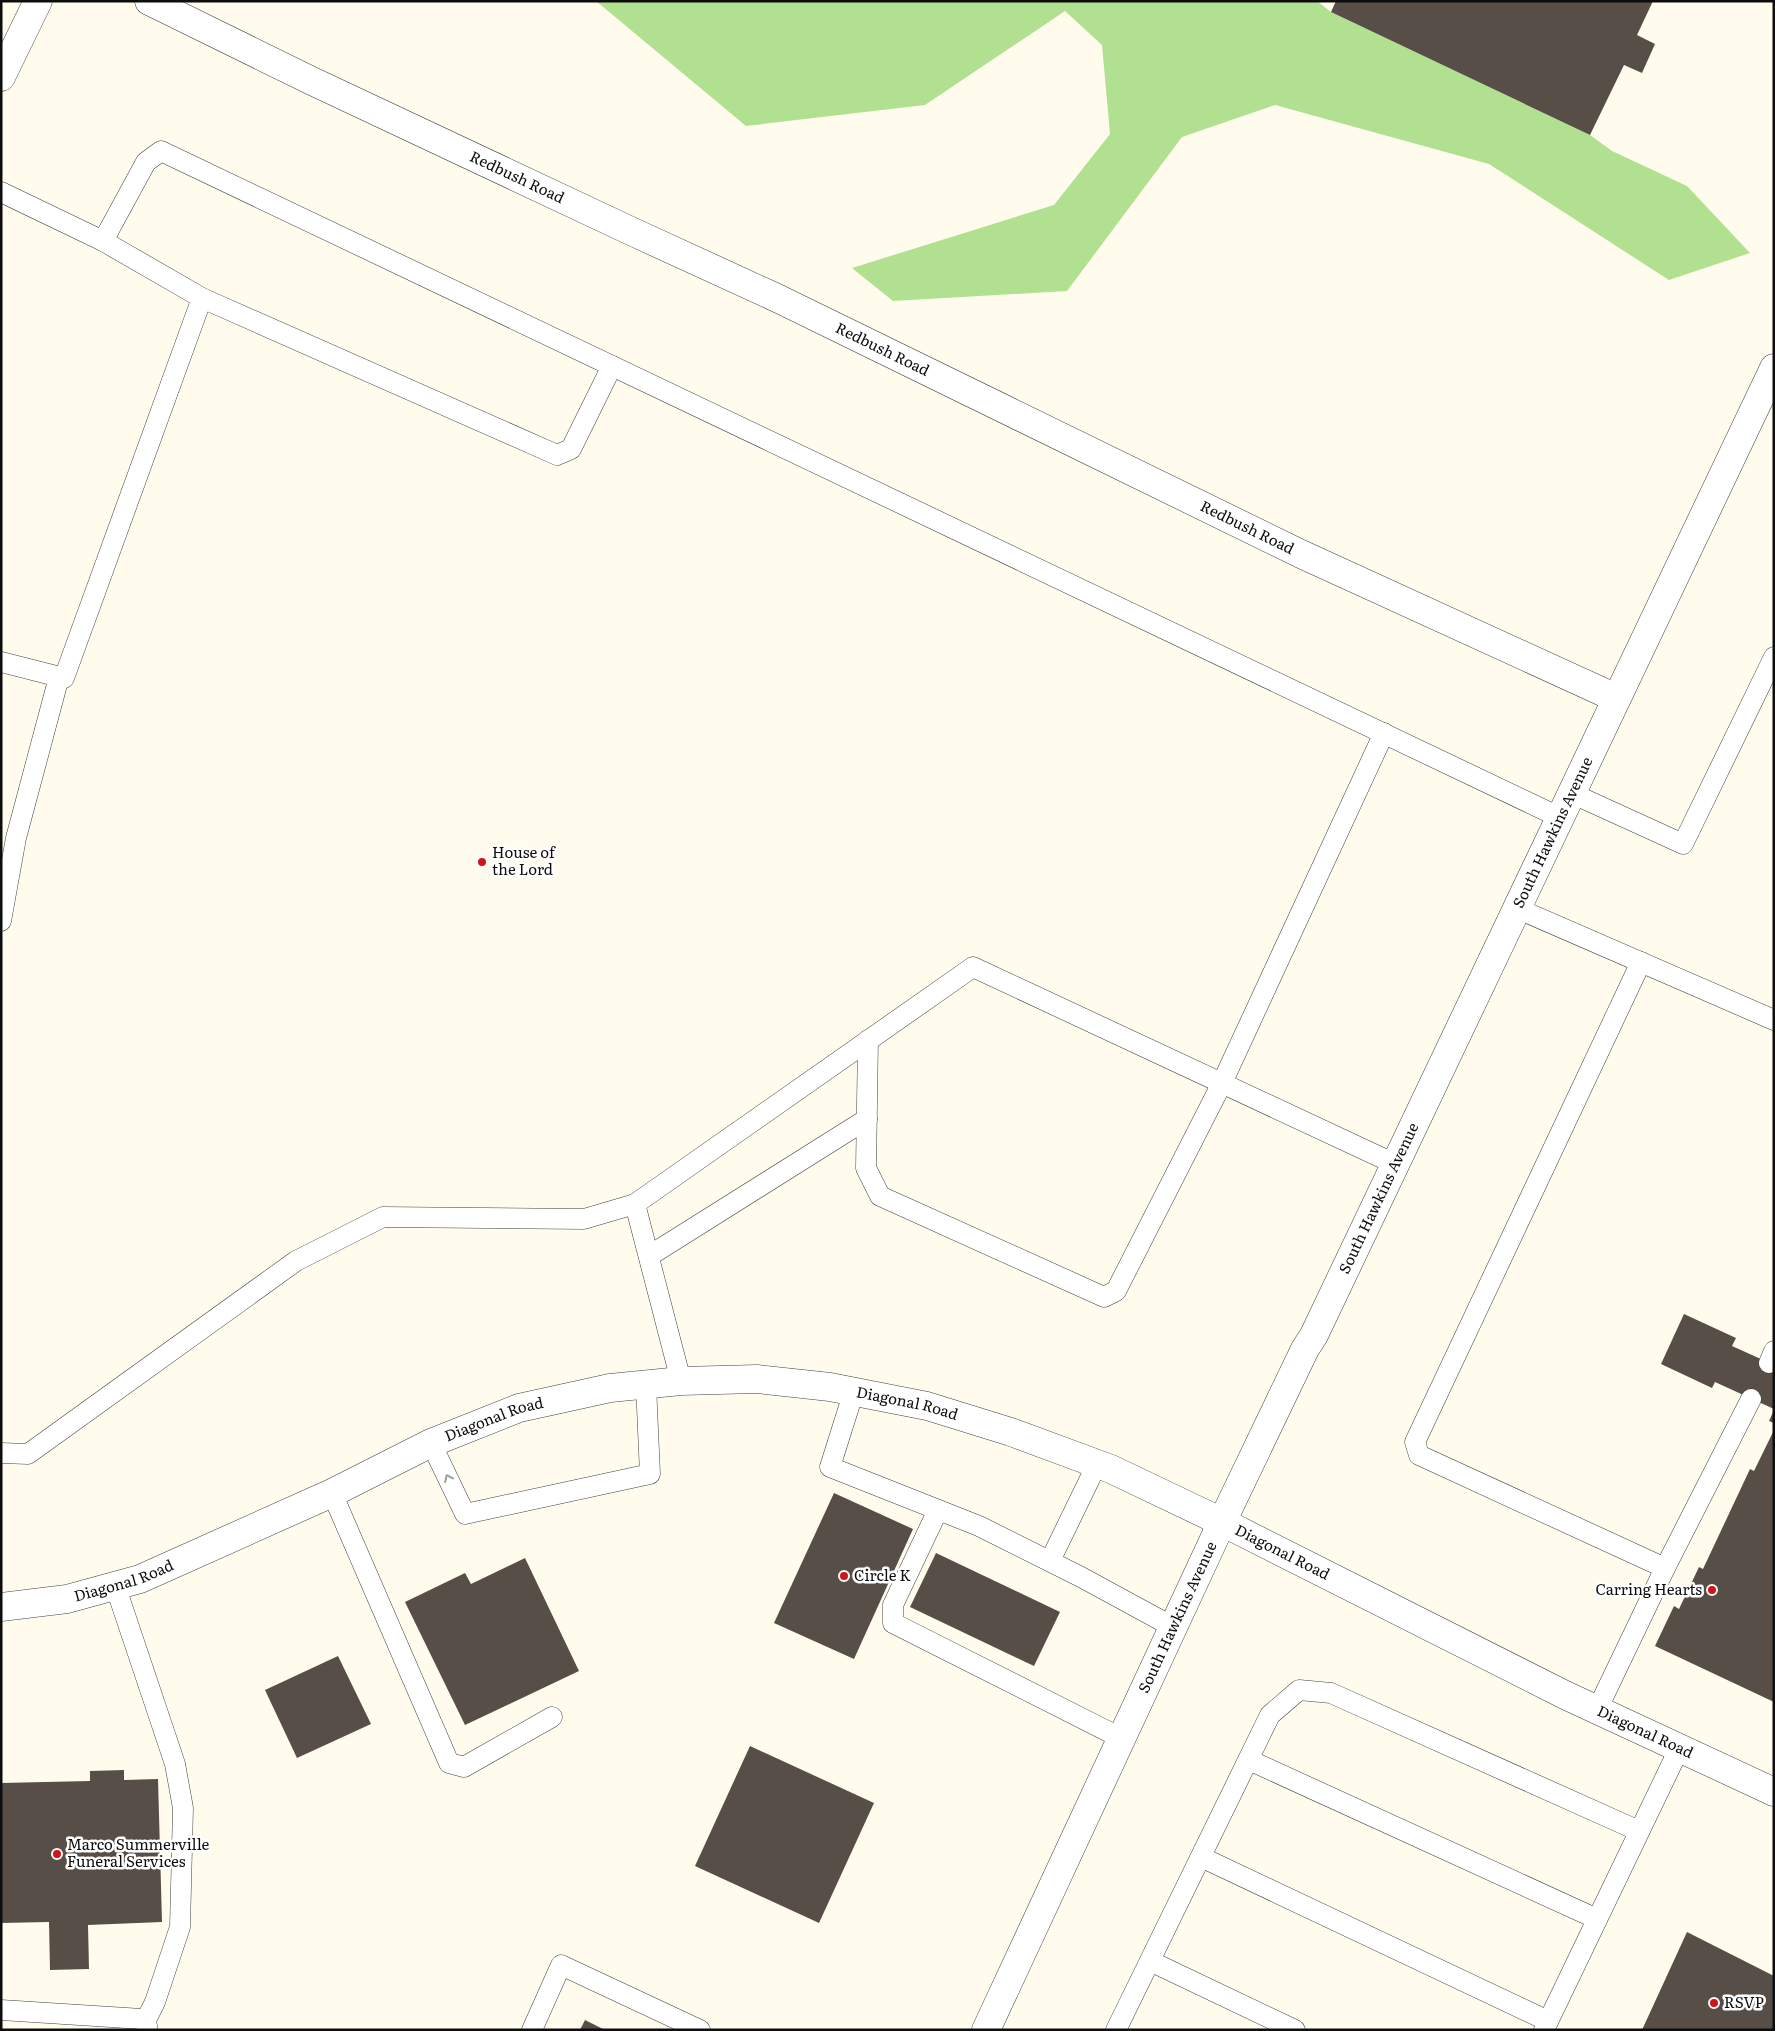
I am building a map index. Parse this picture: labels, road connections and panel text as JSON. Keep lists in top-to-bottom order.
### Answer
{
  "streets": {
    "street": ["Redbush Road", "South Hawkins Avenue", "Diagonal Road"]
  },
  "crossings": [
    ["Redbush Road", "South Hawkins Avenue"],
    ["South Hawkins Avenue", "Diagonal Road"]
  ],
  "places": [
    "House of the Lord",
    "Circle K",
    "Carring Hearts",
    "Marco Summerville Funeral Services",
    "RSVP"
  ]
}
